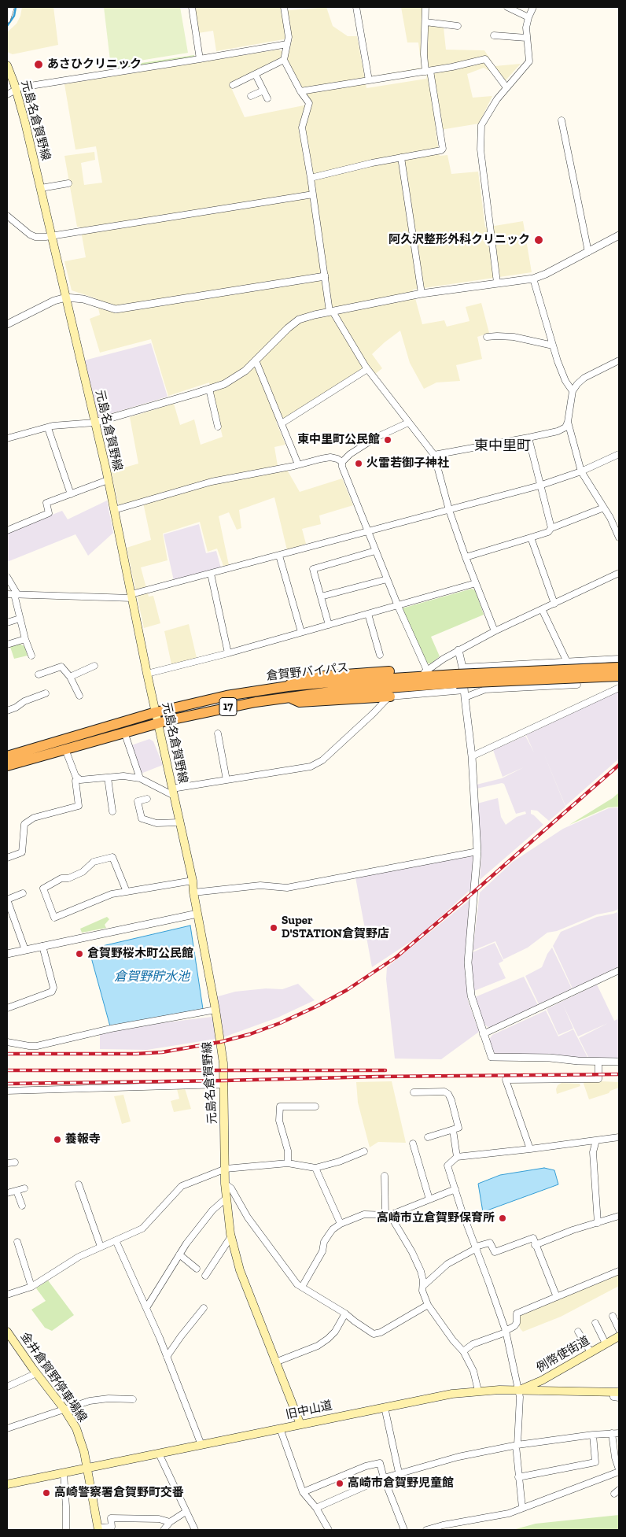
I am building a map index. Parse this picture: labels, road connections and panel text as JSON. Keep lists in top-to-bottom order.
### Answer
{
  "streets": {
    "highway": ["倉賀野バイパス", "17"],
    "main road": [
      "元島名倉賀野線",
      "例幣使街道",
      "金井倉賀野停車場線",
      "旧中山道"
    ]
  },
  "crossings": [
    ["元島名倉賀野線", "倉賀野バイパス"],
    ["元島名倉賀野線", "旧中山道"],
    ["例幣使街道", "旧中山道"],
    ["金井倉賀野停車場線", "旧中山道"]
  ],
  "districts": ["東中里町"],
  "water": ["倉賀野貯水池"],
  "places": [
    "あさひクリニック",
    "阿久沢整形外科クリニック",
    "東中里町公民館",
    "火雷若御子神社",
    "Super D'STATION倉賀野店",
    "倉賀野桜木町公民館",
    "養報寺",
    "高崎市立倉賀野保育所",
    "高崎市倉賀野児童館",
    "高崎警察署倉賀野町交番"
  ]
}
